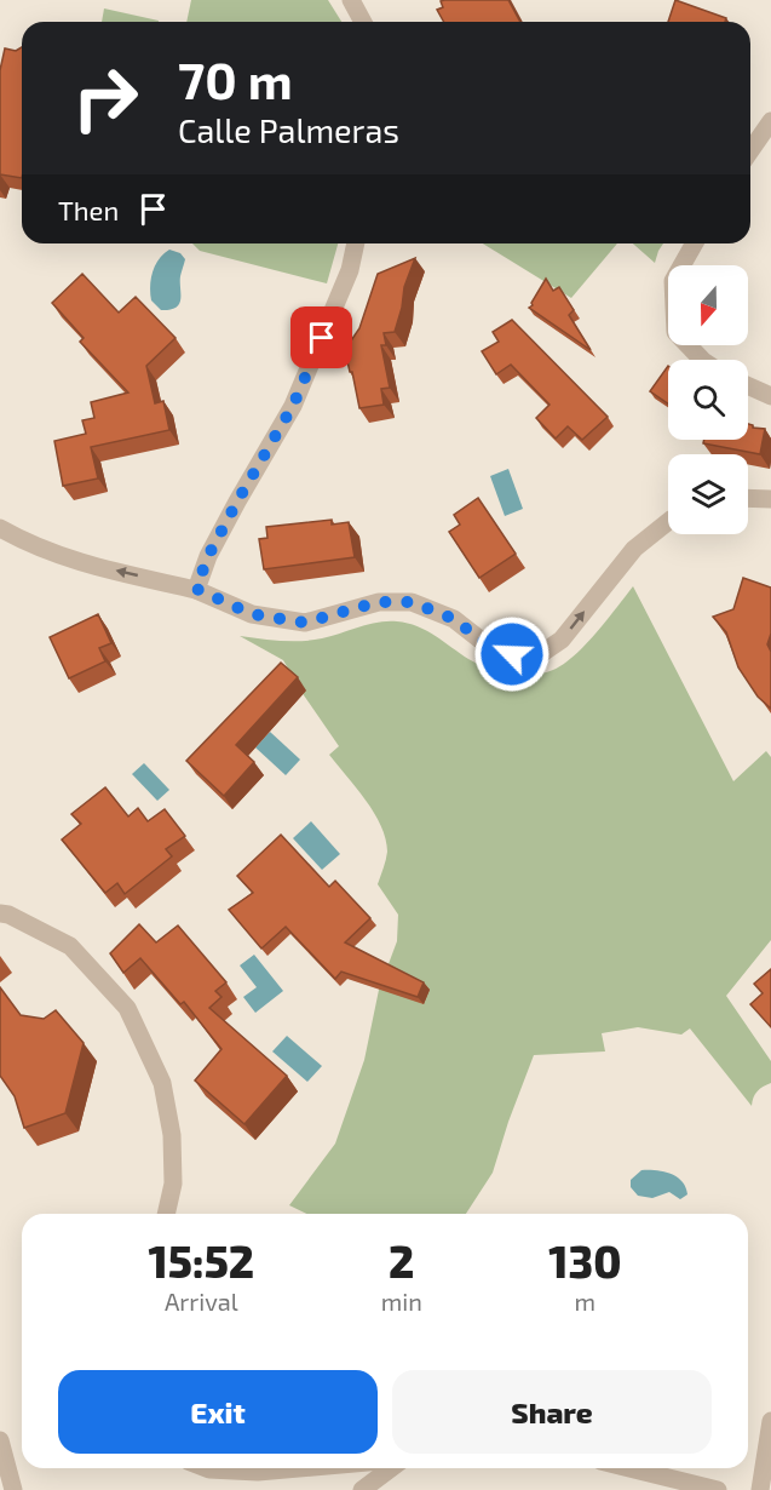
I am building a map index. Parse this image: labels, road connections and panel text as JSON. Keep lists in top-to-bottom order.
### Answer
{
  "north": "bottom",
  "page": {
    "turn": ["70 m", "Calle Palmeras"],
    "then": "Then",
    "eta": [
      "15:52",
      "Arrival",
      "2",
      "min",
      "130",
      "m"
    ],
    "buttons": ["Exit", "Share"]
  }
}
